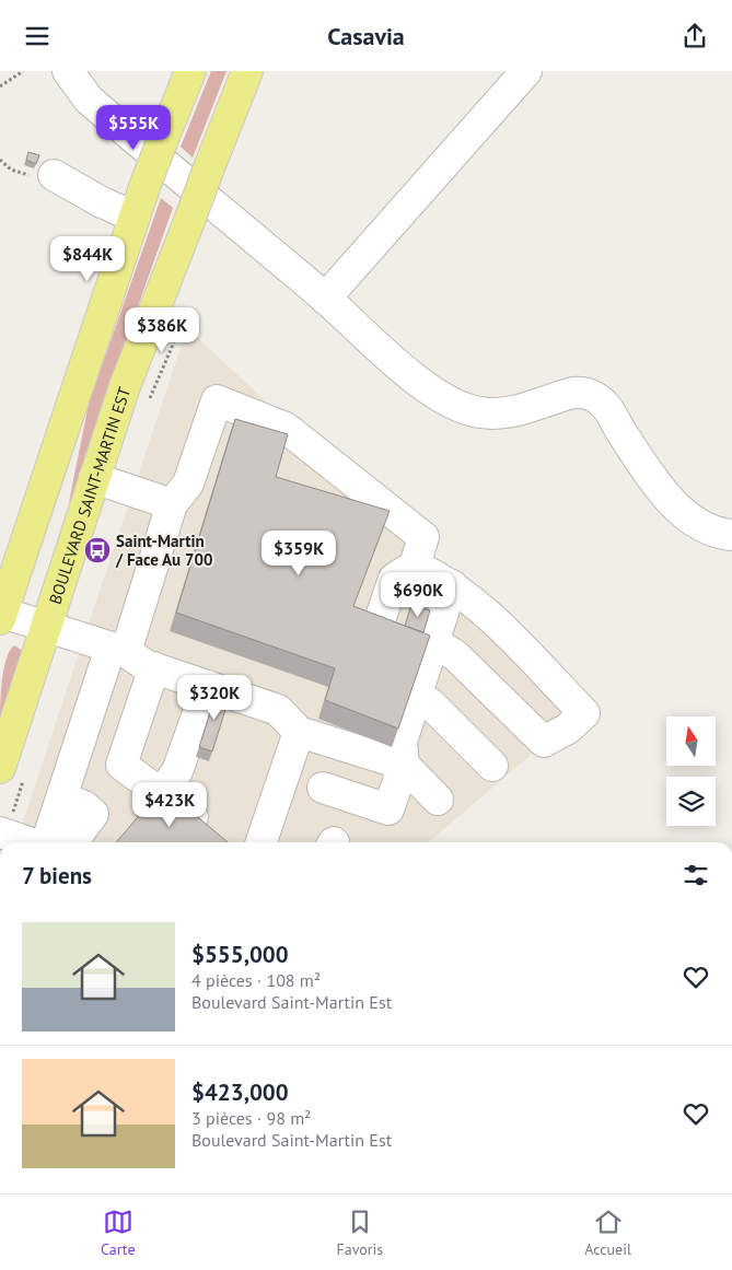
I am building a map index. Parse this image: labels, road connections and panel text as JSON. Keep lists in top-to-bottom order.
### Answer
{
  "streets": {
    "main road": ["BOULEVARD SAINT-MARTIN EST"]
  },
  "places": {
    "bus stop": ["Saint-Martin / Face Au 700"]
  },
  "north": "top",
  "page": {
    "header": "Casavia",
    "price": [
      "$555K",
      "$844K",
      "$386K",
      "$359K",
      "$690K",
      "$320K",
      "$423K"
    ],
    "heading": "7 biens",
    "list": [
      {
        "name": "$555,000",
        "note": "4 pièces · 108 m² · Boulevard Saint-Martin Est"
      },
      {
        "name": "$423,000",
        "note": "3 pièces · 98 m² · Boulevard Saint-Martin Est"
      }
    ],
    "tabs": ["Carte", "Favoris", "Accueil"]
  }
}
